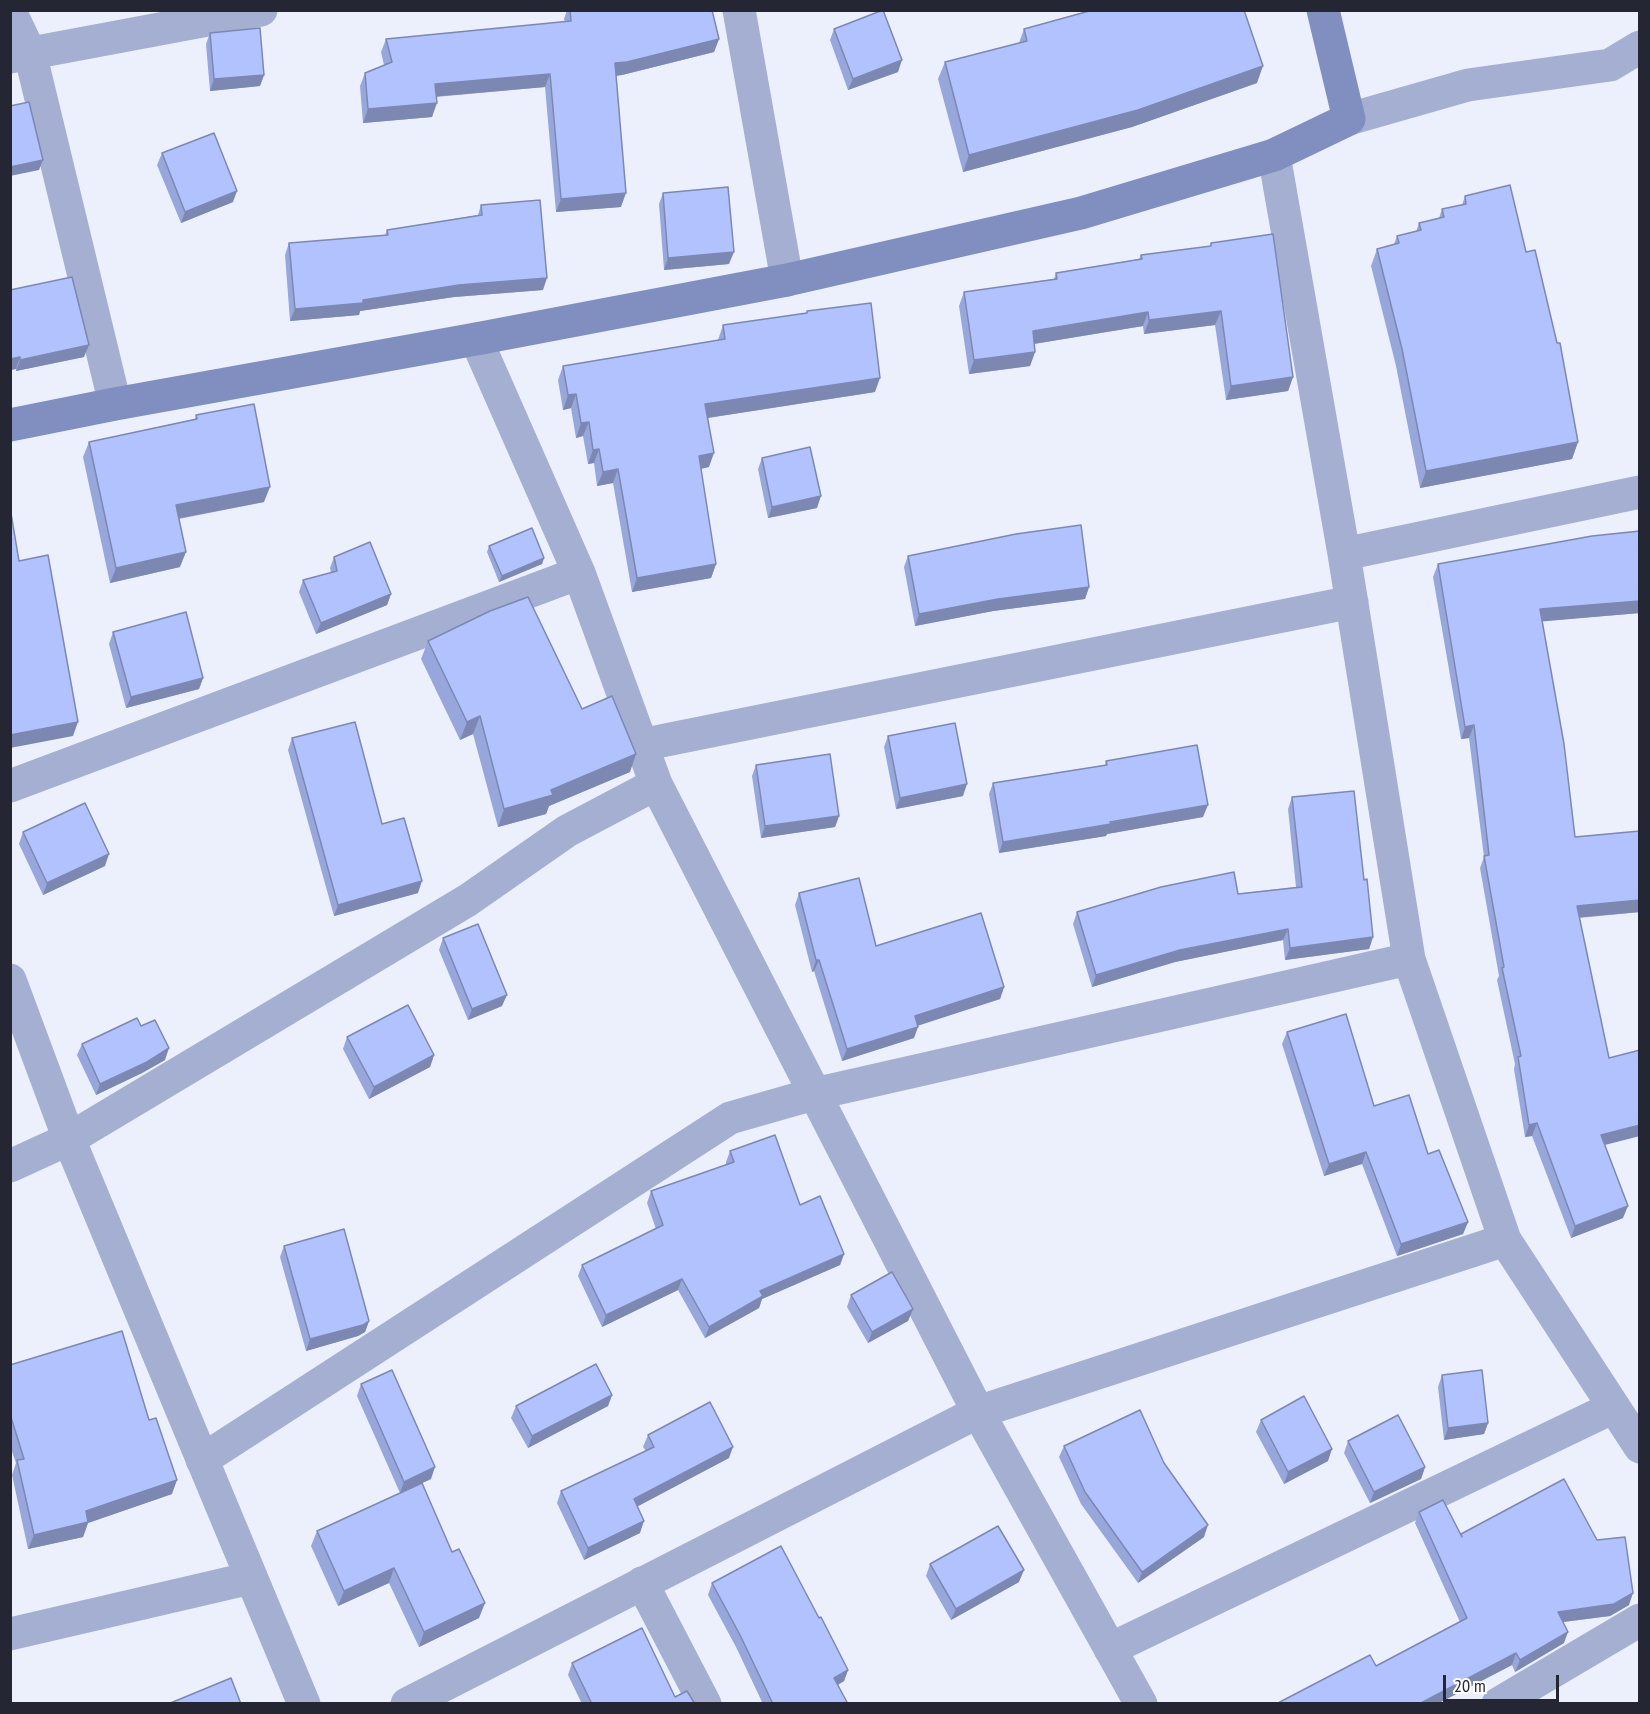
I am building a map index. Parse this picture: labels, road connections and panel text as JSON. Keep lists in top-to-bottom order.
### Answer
{
  "scale_bar": "20 m"
}
